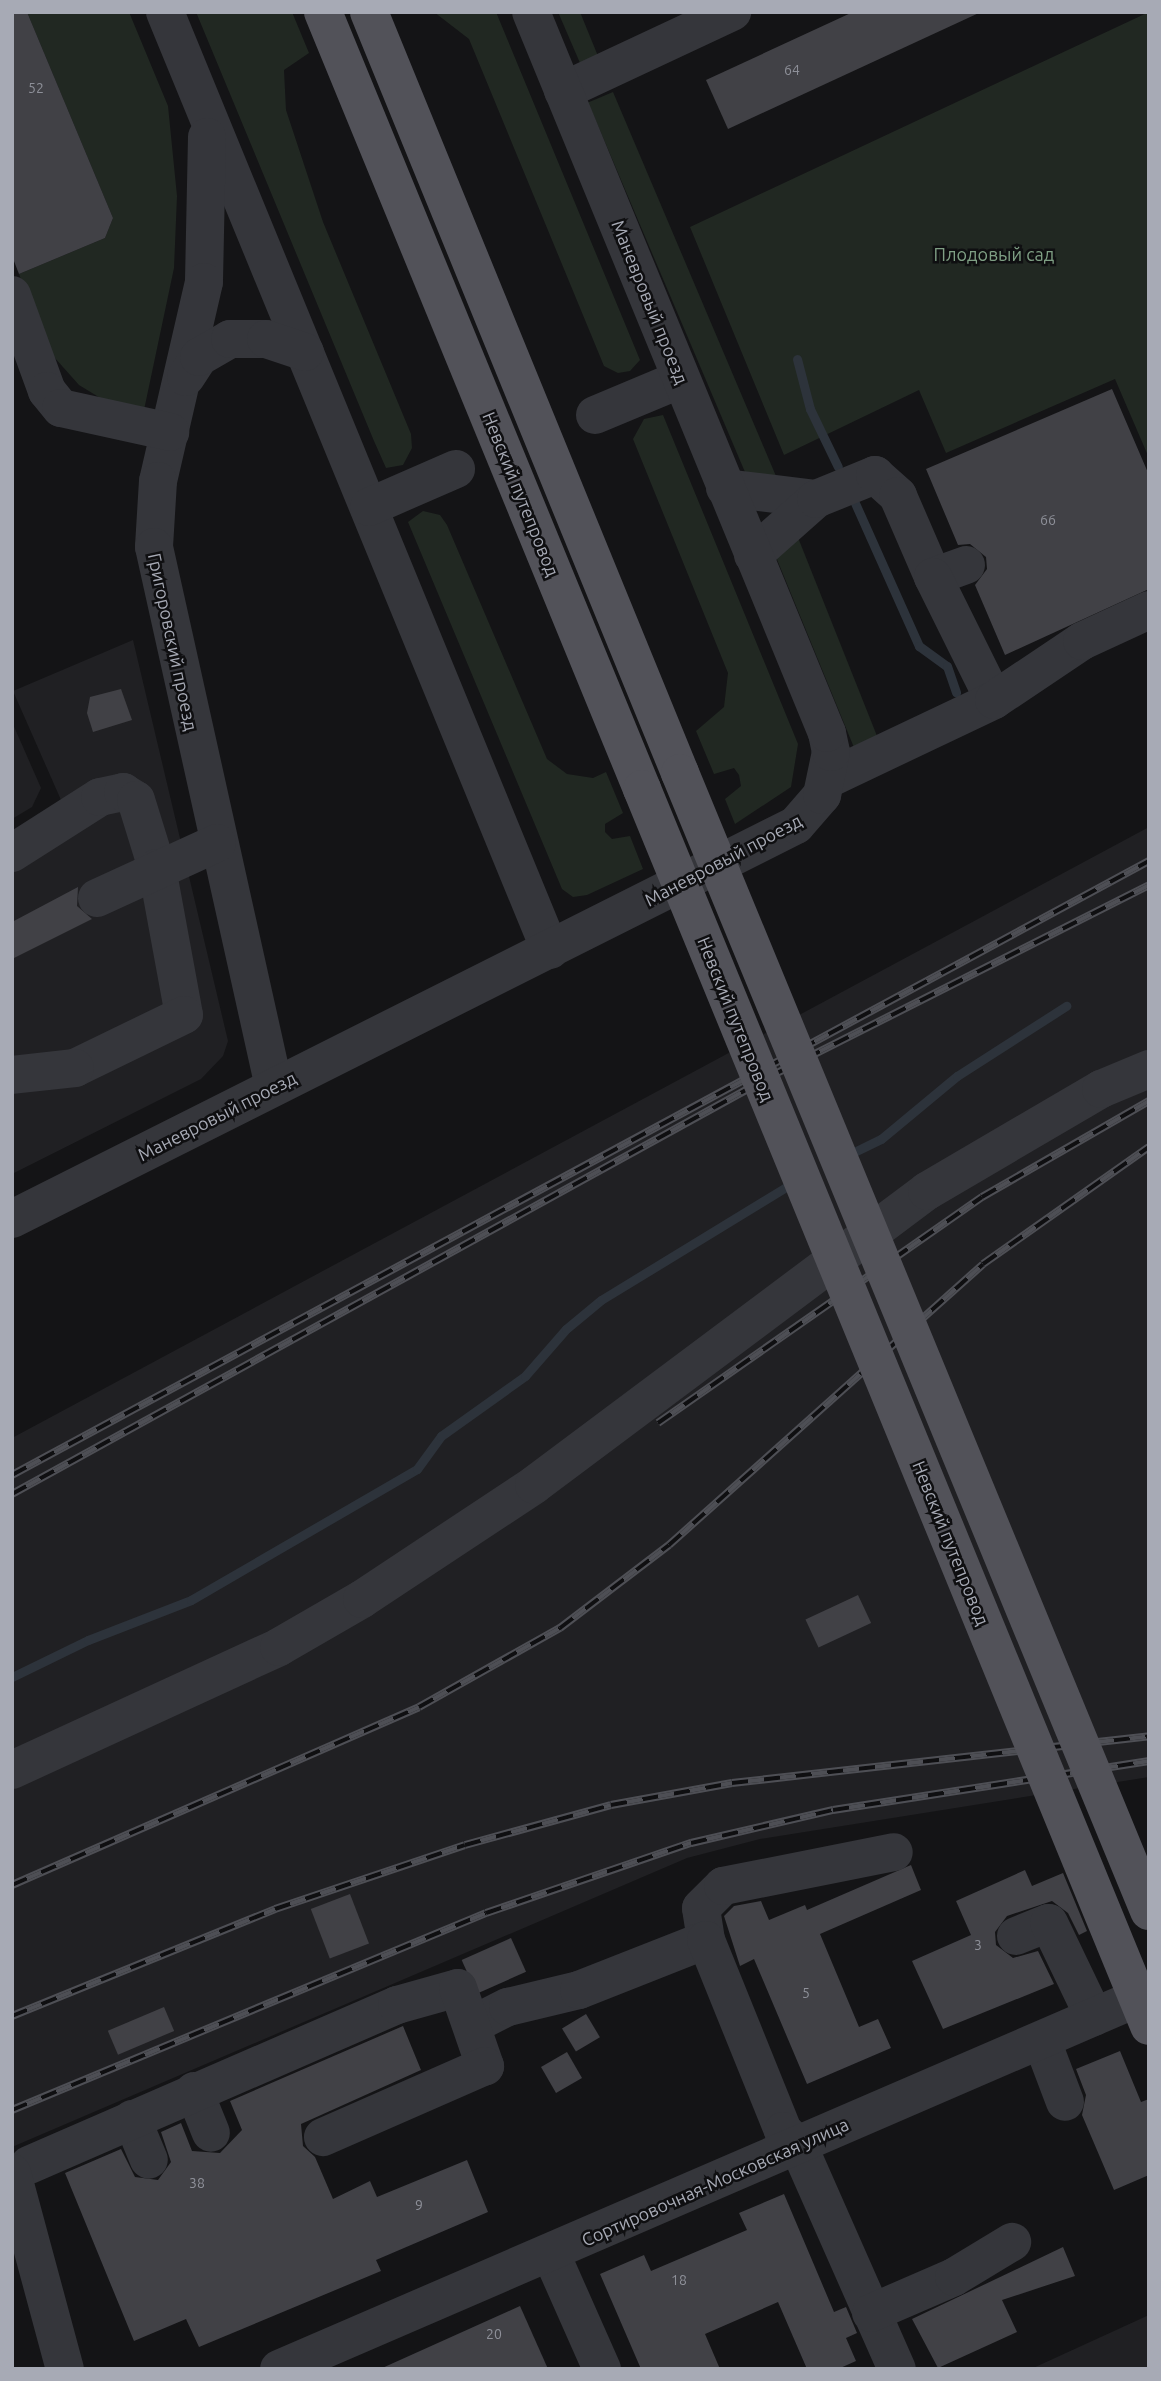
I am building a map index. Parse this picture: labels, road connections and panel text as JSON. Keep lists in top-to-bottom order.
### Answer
{
  "streets": {
    "main road": ["Невский путепровод"],
    "street": ["Маневровый проезд", "Григоровский проезд", "Сортировочная-Московская улица"]
  },
  "crossings": [
    ["Маневровый проезд", "Григоровский проезд"]
  ],
  "parks": ["Плодовый сад"],
  "house_numbers": [
    "64",
    "52",
    "66",
    "3",
    "5",
    "38",
    "9",
    "18",
    "20"
  ]
}
